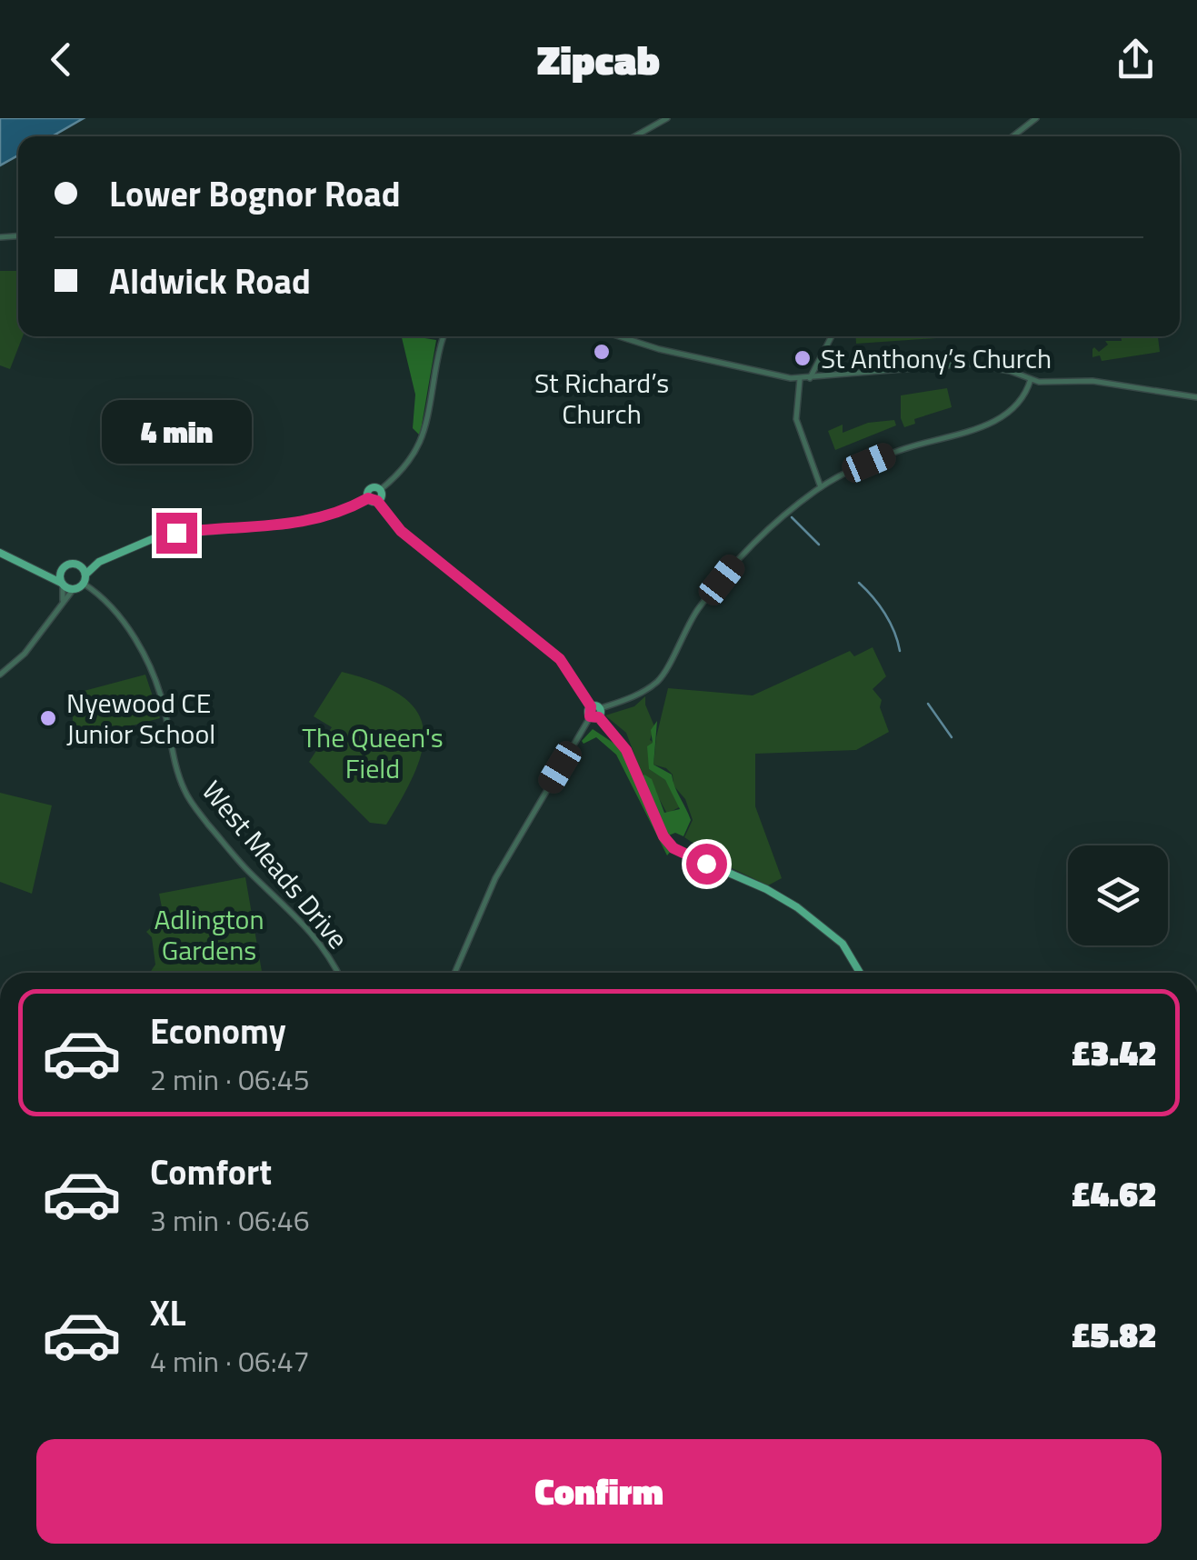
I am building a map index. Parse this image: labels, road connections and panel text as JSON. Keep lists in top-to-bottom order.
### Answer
{
  "streets": {
    "street": ["West Meads Drive"]
  },
  "parks": ["The Queen's Field", "Adlington Gardens"],
  "places": ["St Richard’s Church", "St Anthony’s Church", "Nyewood CE Junior School"],
  "page": {
    "header": "Zipcab",
    "banner": ["Lower Bognor Road", "Aldwick Road"],
    "bubble": "4 min",
    "list": [
      {
        "name": "Economy",
        "note": "2 min · 06:45",
        "value": "£3.42"
      },
      {
        "name": "Comfort",
        "note": "3 min · 06:46",
        "value": "£4.62"
      },
      {
        "name": "XL",
        "note": "4 min · 06:47",
        "value": "£5.82"
      }
    ],
    "buttons": "Confirm"
  }
}
